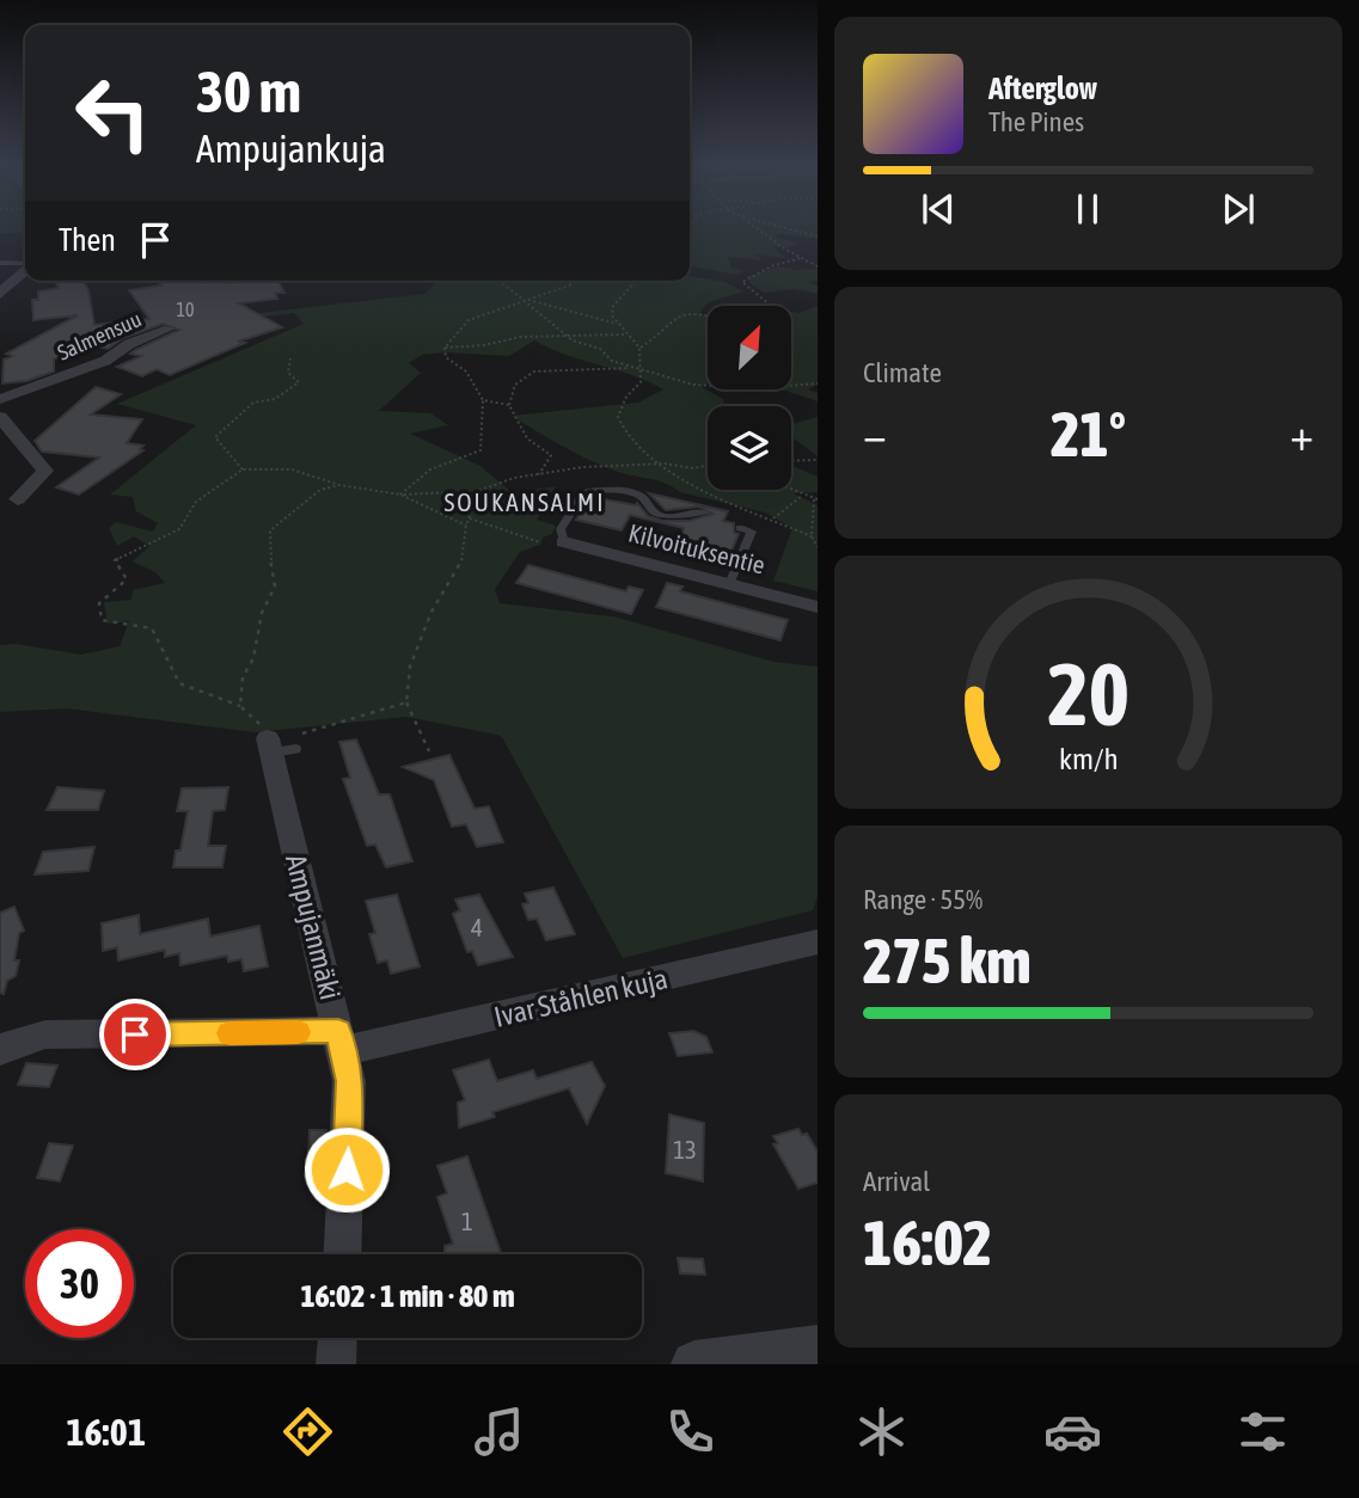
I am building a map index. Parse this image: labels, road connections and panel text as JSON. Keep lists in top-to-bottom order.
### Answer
{
  "streets": {
    "street": [
      "Salmensuu",
      "Kilvoituksentie",
      "Ampujanmäki",
      "Ivar Ståhlen kuja"
    ]
  },
  "crossings": [
    ["Ampujanmäki", "Ivar Ståhlen kuja"]
  ],
  "districts": ["SOUKANSALMI"],
  "house_numbers": [
    "10",
    "4",
    "13",
    "1"
  ],
  "north": "top right",
  "page": {
    "turn": ["30 m", "Ampujankuja"],
    "song": ["Afterglow", "The Pines"],
    "then": "Then",
    "tile": [
      "Climate",
      ["Range · 55%", "275 km"],
      ["Arrival", "16:02"]
    ],
    "heat": ["−", "21°", "+"],
    "limit": "30",
    "trip": "16:02 · 1 min · 80 m",
    "tabs": "16:01",
    "gauge": ["20", "km/h"]
  }
}
